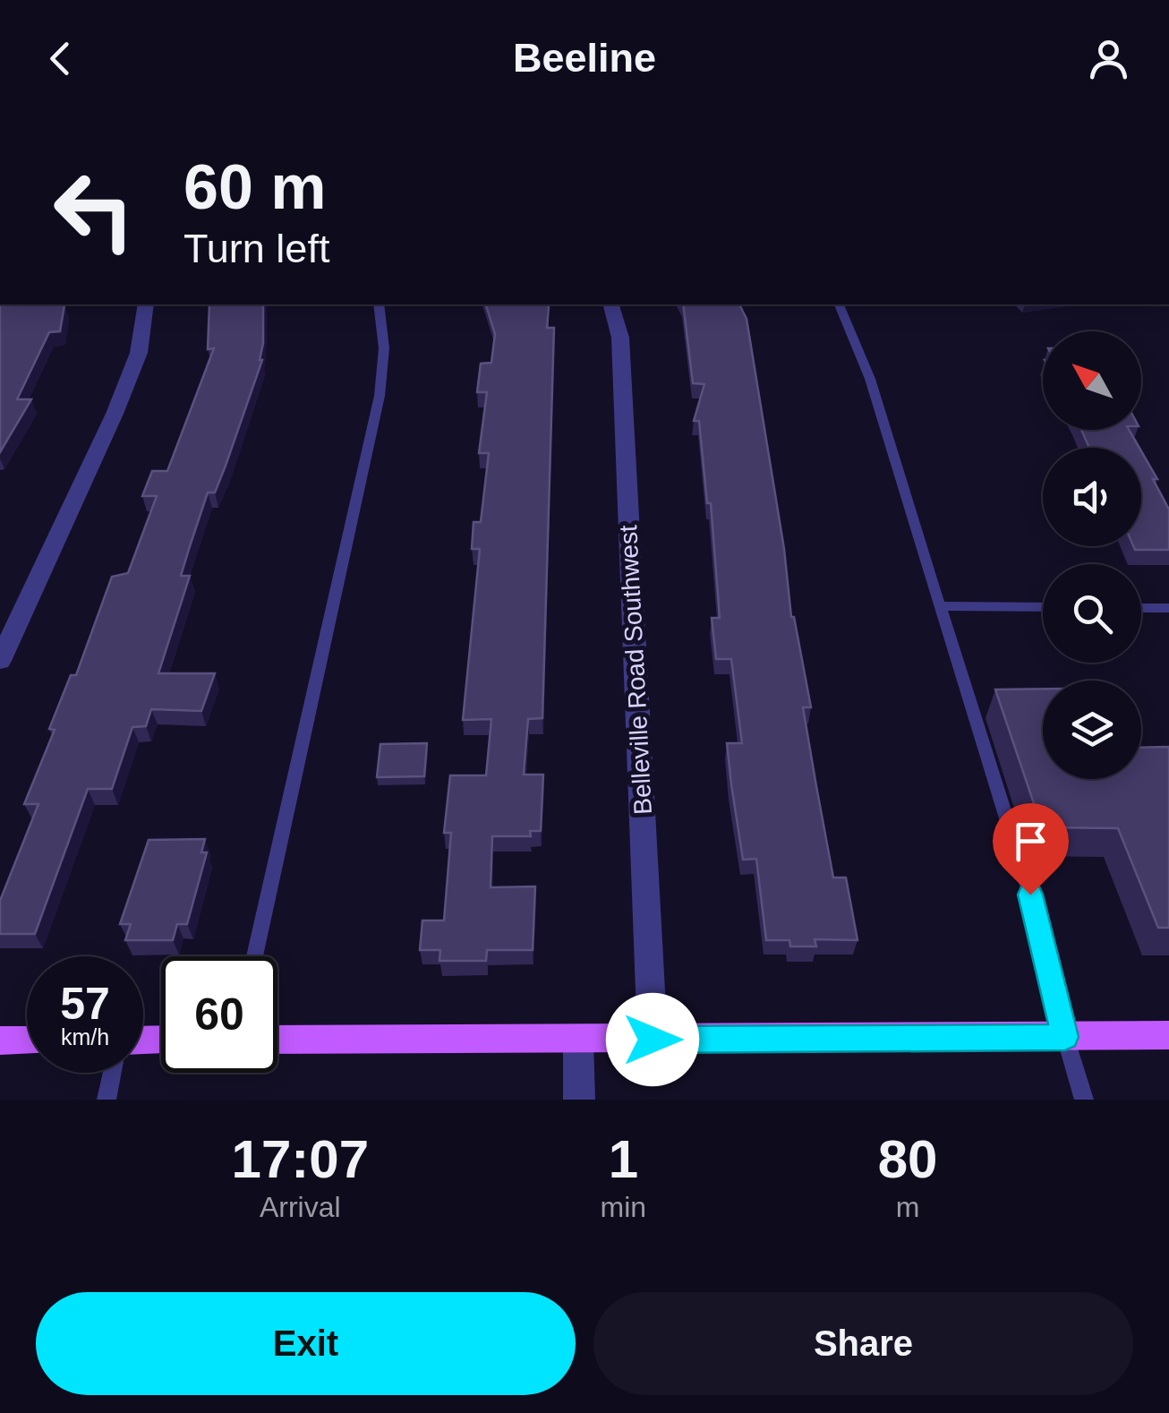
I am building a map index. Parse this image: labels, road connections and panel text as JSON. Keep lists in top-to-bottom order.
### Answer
{
  "streets": {
    "street": ["Belleville Road Southwest"]
  },
  "north": "top left",
  "page": {
    "header": "Beeline",
    "turn": ["60 m", "Turn left"],
    "speed": "57 km/h",
    "limit": "60",
    "eta": [
      "17:07",
      "Arrival",
      "1",
      "min",
      "80",
      "m"
    ],
    "buttons": ["Exit", "Share"]
  }
}
